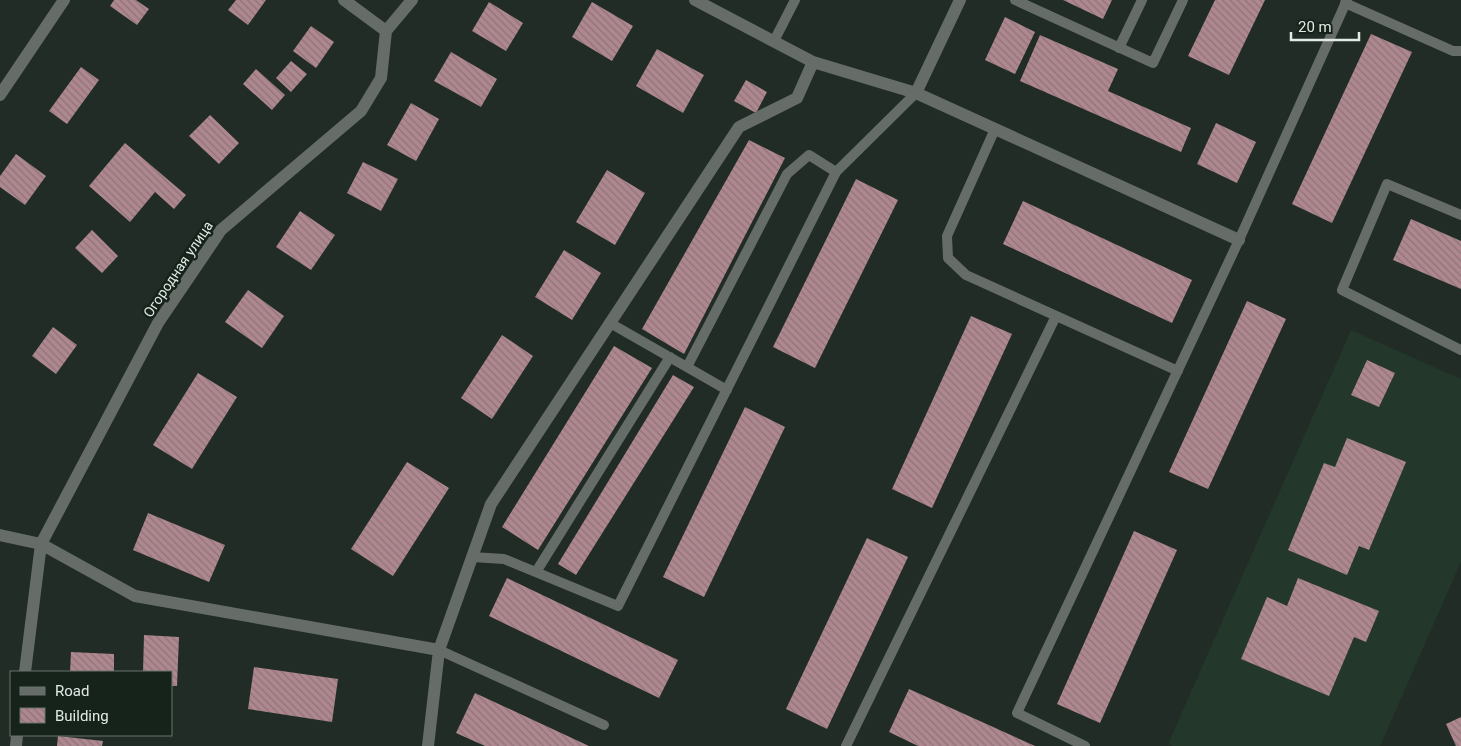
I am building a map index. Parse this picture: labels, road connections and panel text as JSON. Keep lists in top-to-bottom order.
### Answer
{
  "streets": {
    "street": ["Огородная улица"]
  },
  "legend": ["Road", "Building"],
  "scale_bar": "20 m"
}
